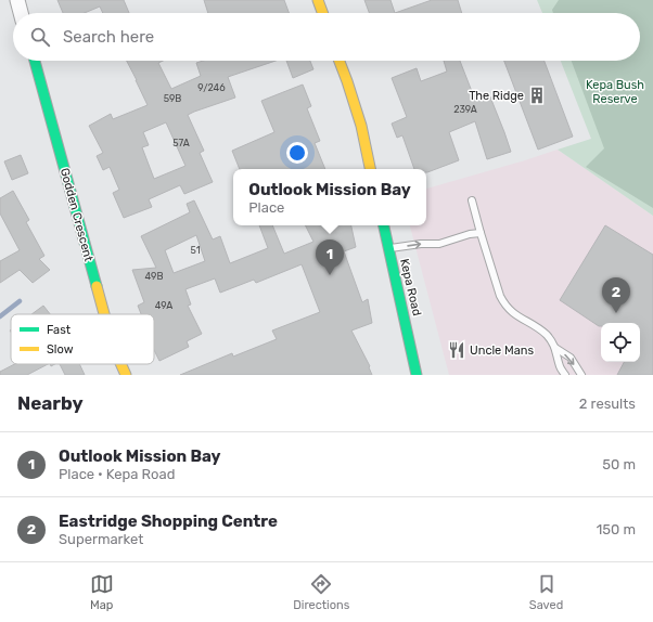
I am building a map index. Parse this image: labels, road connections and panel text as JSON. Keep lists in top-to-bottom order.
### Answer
{
  "streets": {
    "street": ["Godden Crescent", "Kepa Road"]
  },
  "parks": ["Kepa Bush Reserve"],
  "places": {
    "building": ["The Ridge"],
    "restaurant": ["Uncle Mans"]
  },
  "house_numbers": [
    "9/246",
    "59B",
    "239A",
    "57A",
    "51",
    "49B",
    "49A"
  ],
  "legend": ["Fast", "Slow"],
  "page": {
    "search": "Search here",
    "popup": ["Outlook Mission Bay", "Place"],
    "pins": ["1", "2"],
    "heading": ["Nearby", "2 results"],
    "list": [
      {
        "mark": "1",
        "name": "Outlook Mission Bay",
        "note": "Place · Kepa Road",
        "value": "50 m"
      },
      {
        "mark": "2",
        "name": "Eastridge Shopping Centre",
        "note": "Supermarket",
        "value": "150 m"
      }
    ],
    "nav": ["Map", "Directions", "Saved"]
  }
}
